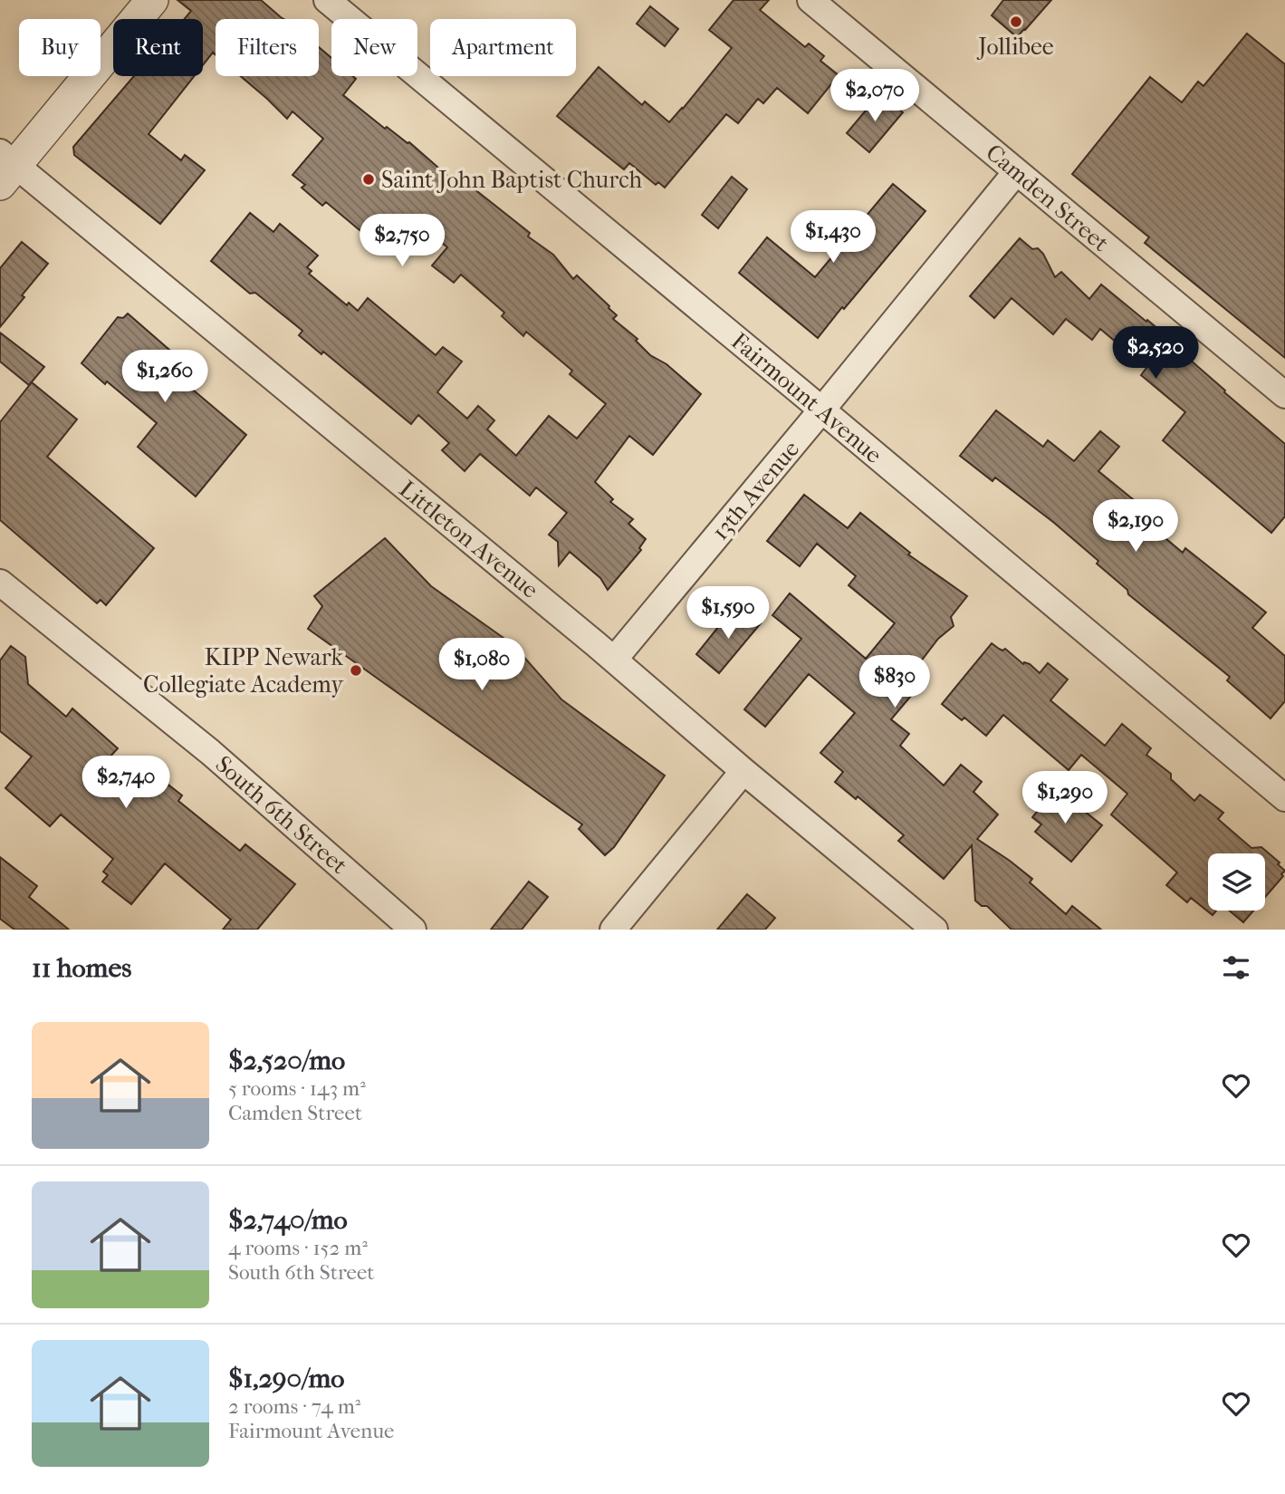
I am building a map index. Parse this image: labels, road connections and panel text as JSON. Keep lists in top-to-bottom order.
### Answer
{
  "streets": {
    "street": [
      "Camden Street",
      "Fairmount Avenue",
      "13th Avenue",
      "Littleton Avenue",
      "South 6th Street"
    ]
  },
  "crossings": [
    ["Camden Street", "13th Avenue"],
    ["Fairmount Avenue", "13th Avenue"],
    ["13th Avenue", "Littleton Avenue"]
  ],
  "places": ["Jollibee", "Saint John Baptist Church", "KIPP Newark Collegiate Academy"],
  "page": {
    "chip": [
      "Buy",
      "Rent",
      "Filters",
      "New",
      "Apartment"
    ],
    "price": [
      "$2,070",
      "$1,430",
      "$2,750",
      "$2,520",
      "$1,260",
      "$2,190",
      "$1,590",
      "$1,080",
      "$830",
      "$2,740",
      "$1,290"
    ],
    "heading": "11 homes",
    "list": [
      {
        "name": "$2,520/mo",
        "note": "5 rooms · 143 m² · Camden Street"
      },
      {
        "name": "$2,740/mo",
        "note": "4 rooms · 152 m² · South 6th Street"
      },
      {
        "name": "$1,290/mo",
        "note": "2 rooms · 74 m² · Fairmount Avenue"
      }
    ]
  }
}
